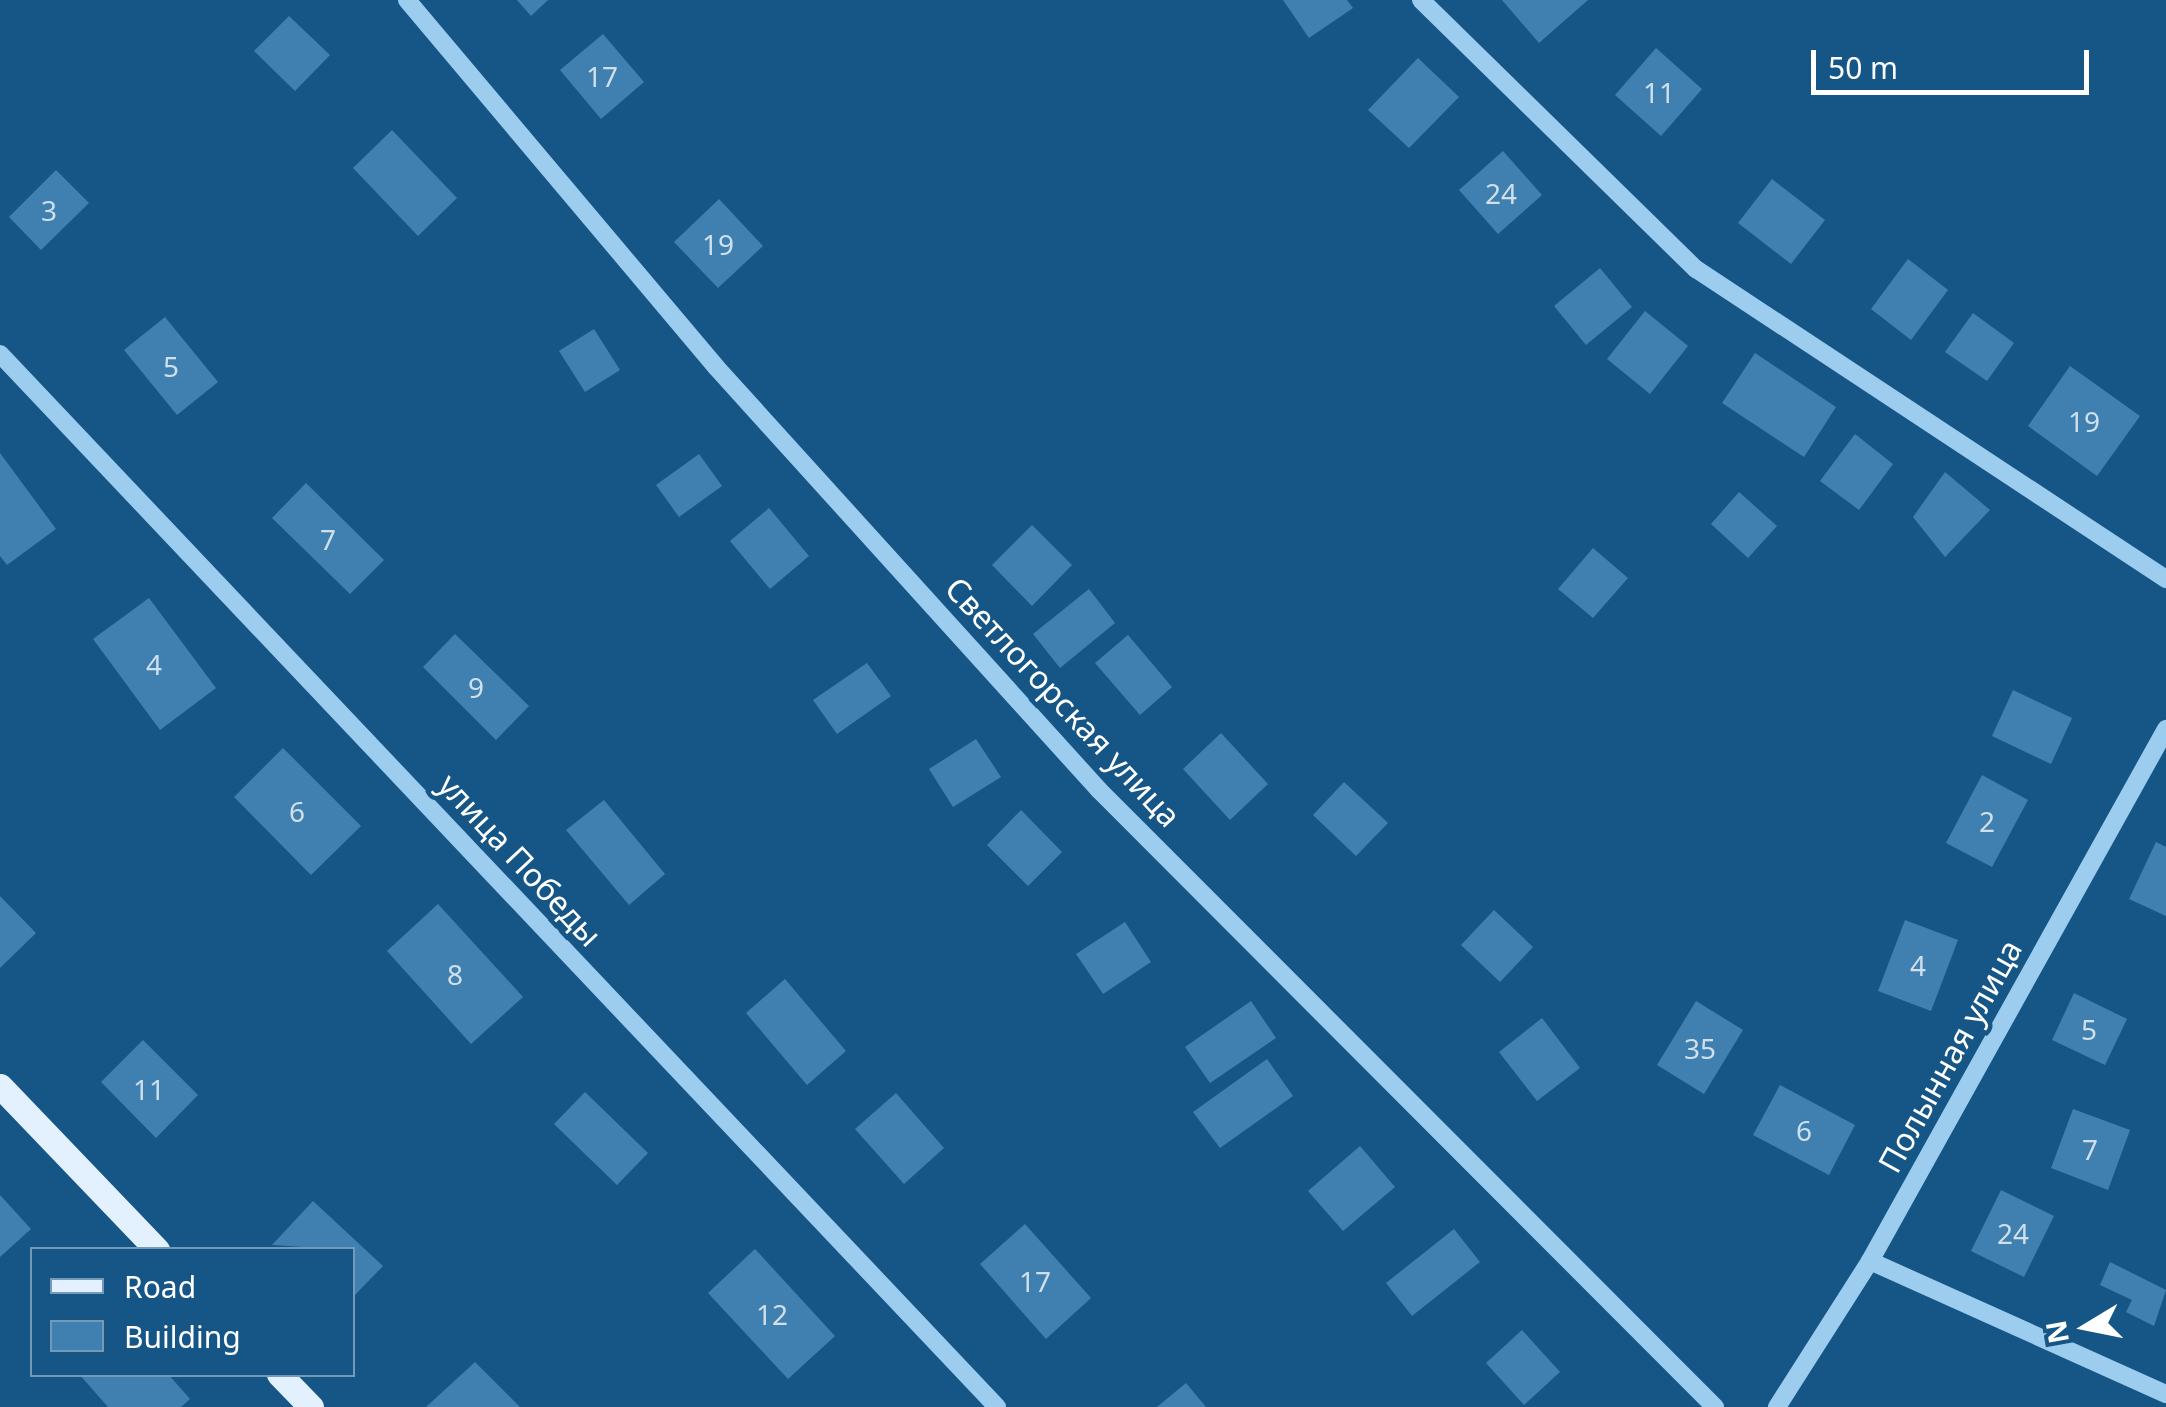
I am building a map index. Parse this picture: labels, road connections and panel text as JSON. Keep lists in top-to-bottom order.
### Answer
{
  "streets": {
    "street": ["Светлогорская улица", "улица Победы", "Полынная улица"]
  },
  "house_numbers": [
    "17",
    "11",
    "24",
    "3",
    "19",
    "5",
    "19",
    "7",
    "4",
    "9",
    "6",
    "2",
    "4",
    "8",
    "5",
    "35",
    "11",
    "6",
    "7",
    "24",
    "17",
    "12"
  ],
  "legend": ["Road", "Building"],
  "scale_bar": "50 m",
  "north": "left"
}
